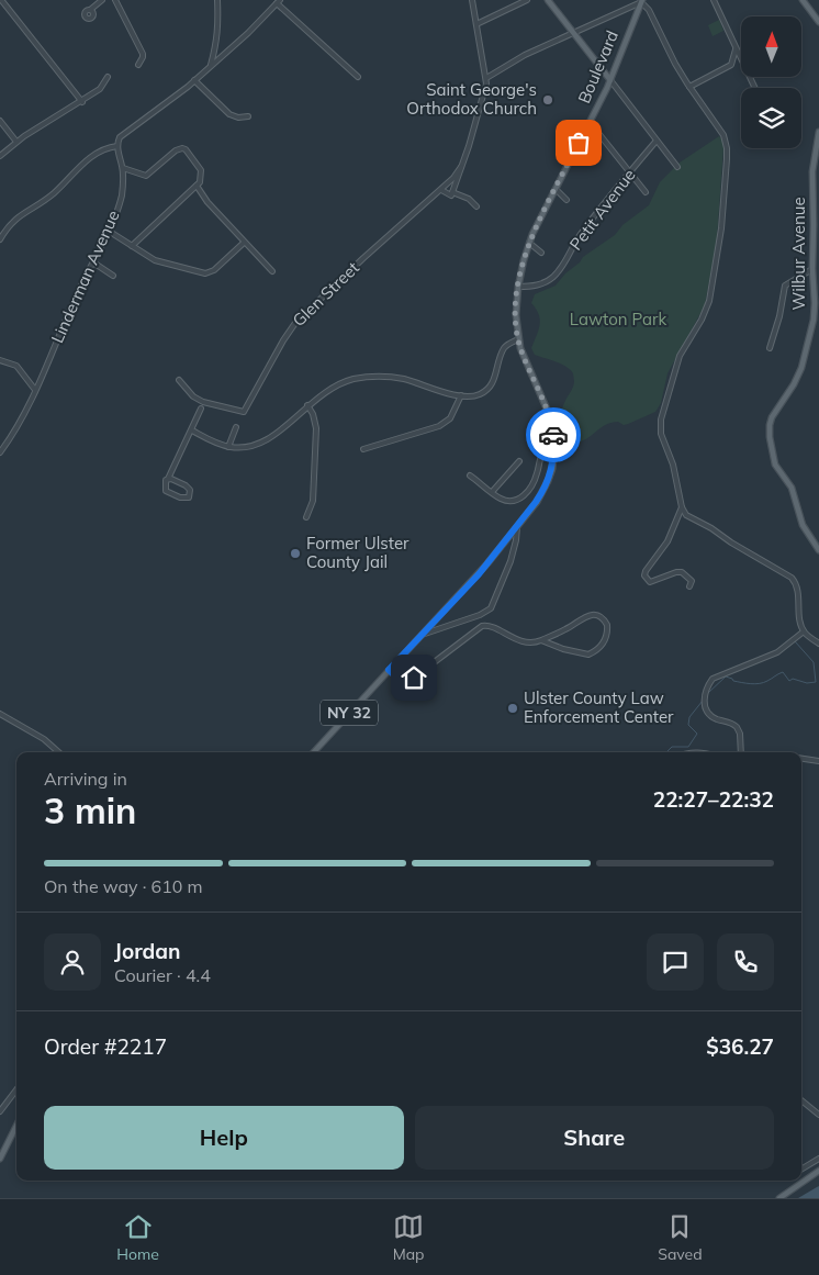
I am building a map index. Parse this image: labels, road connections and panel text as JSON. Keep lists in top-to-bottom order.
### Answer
{
  "streets": {
    "main road": ["Boulevard", "Wilbur Avenue", "NY 32"],
    "street": ["Petit Avenue", "Linderman Avenue", "Glen Street"]
  },
  "crossings": [
    ["Boulevard", "Petit Avenue"]
  ],
  "parks": ["Lawton Park"],
  "places": ["Saint George's Orthodox Church", "Former Ulster County Jail", "Ulster County Law Enforcement Center"],
  "north": "top",
  "page": {
    "heading": ["3 min", "Arriving in", "22:27–22:32"],
    "panel": [
      "Jordan",
      "Courier · 4.4",
      "Order #2217",
      "$36.27"
    ],
    "bar": "On the way · 610 m",
    "buttons": ["Help", "Share"],
    "tabs": ["Home", "Map", "Saved"]
  }
}
